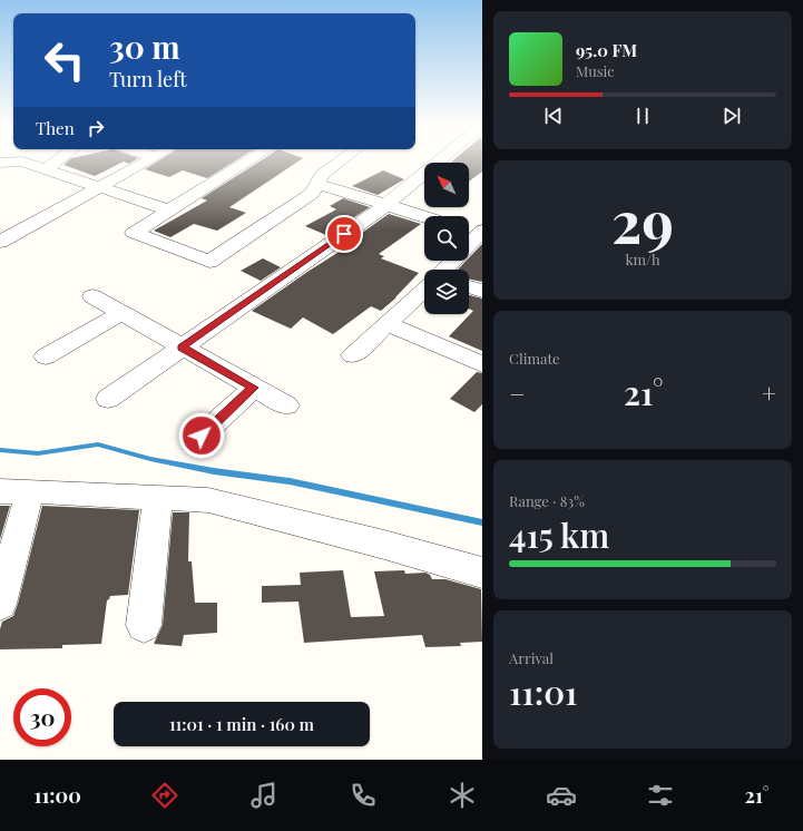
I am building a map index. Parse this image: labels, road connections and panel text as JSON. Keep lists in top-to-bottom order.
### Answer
{
  "north": "top left",
  "page": {
    "turn": ["30 m", "Turn left"],
    "song": ["95.0 FM", "Music"],
    "then": "Then",
    "tile": [
      ["29", "km/h"],
      "Climate",
      ["Range · 83%", "415 km"],
      ["Arrival", "11:01"]
    ],
    "heat": ["−", "21°", "+"],
    "limit": "30",
    "trip": "11:01 · 1 min · 160 m",
    "tabs": ["11:00", "21°"]
  }
}
